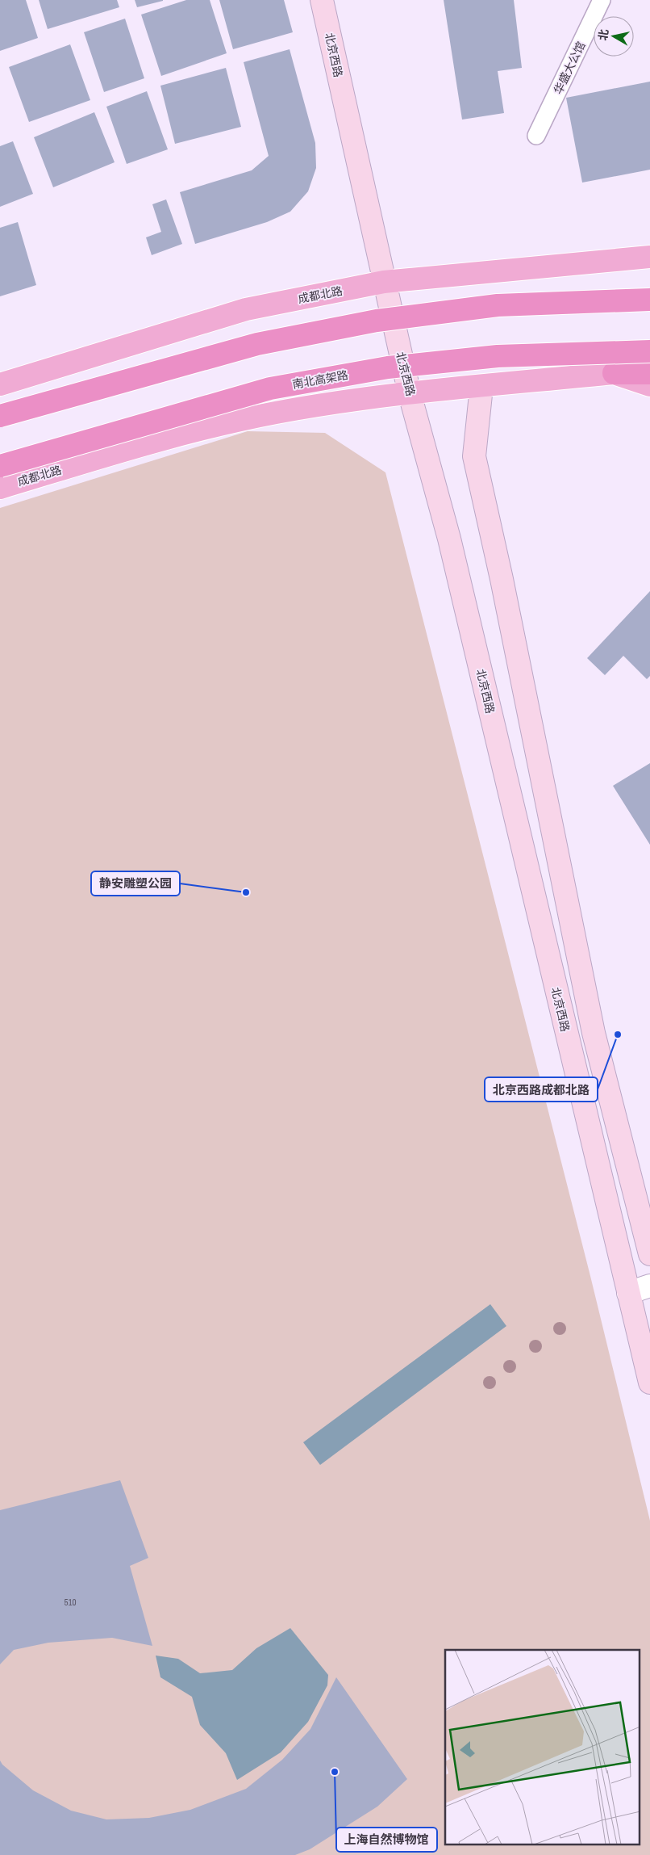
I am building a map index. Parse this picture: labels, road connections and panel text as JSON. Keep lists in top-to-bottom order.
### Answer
{
  "streets": {
    "highway": ["南北高架路"],
    "main road": ["北京西路", "成都北路"],
    "lane": ["华盛大公馆"]
  },
  "crossings": [
    ["北京西路", "成都北路"]
  ],
  "places": ["静安雕塑公园", "北京西路成都北路", "上海自然博物馆"],
  "house_numbers": ["510"],
  "north": "left"
}
